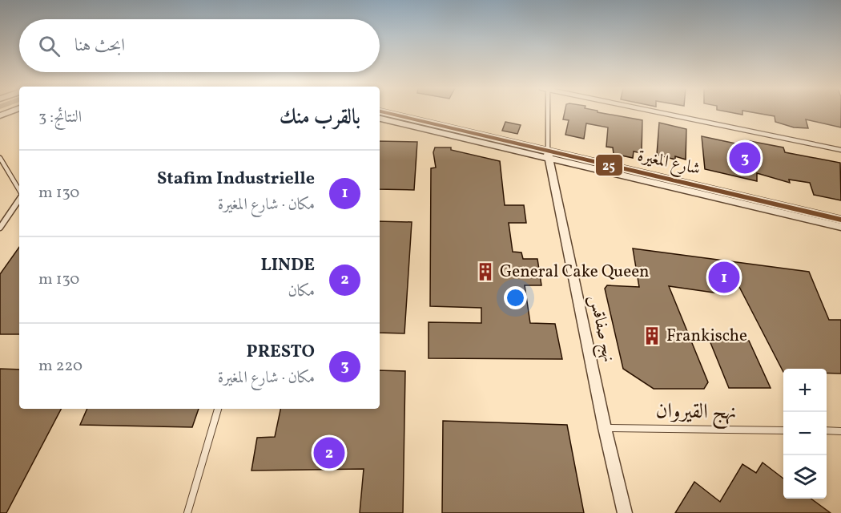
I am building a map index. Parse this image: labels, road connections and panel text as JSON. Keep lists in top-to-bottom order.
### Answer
{
  "streets": {
    "street": ["شارع المغيرة", "نهج صفاقس"],
    "lane": ["نهج القيروان"]
  },
  "crossings": [
    ["شارع المغيرة", "نهج صفاقس"],
    ["نهج صفاقس", "نهج القيروان"]
  ],
  "places": {
    "building": ["General Cake Queen", "Frankische"]
  },
  "lines": ["transit line 25"],
  "page": {
    "search": "ابحث هنا",
    "heading": ["بالقرب منك", "النتائج: 3"],
    "pins": ["3", "1", "2"],
    "list": [
      {
        "mark": "1",
        "name": "Stafim Industrielle",
        "note": "مكان · شارع المغيرة",
        "value": "130 m"
      },
      {
        "mark": "2",
        "name": "LINDE",
        "note": "مكان",
        "value": "130 m"
      },
      {
        "mark": "3",
        "name": "PRESTO",
        "note": "مكان · شارع المغيرة",
        "value": "220 m"
      }
    ],
    "map_buttons": ["+", "−"]
  }
}
